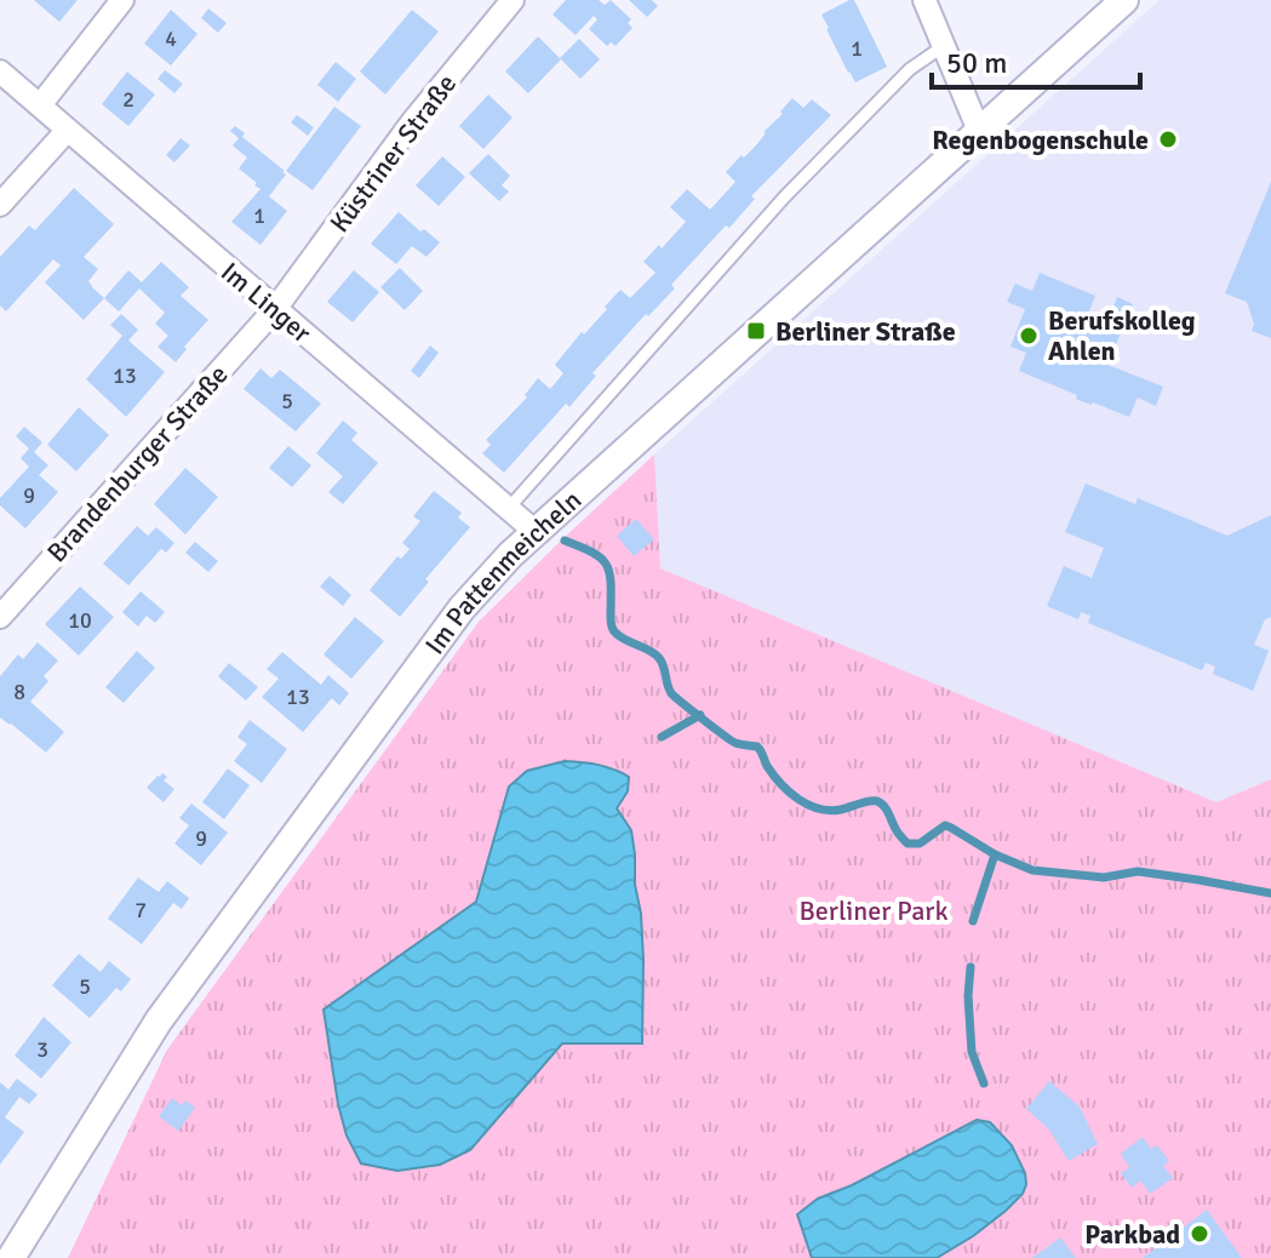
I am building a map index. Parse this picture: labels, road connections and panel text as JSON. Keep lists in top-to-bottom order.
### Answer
{
  "streets": {
    "street": [
      "Küstriner Straße",
      "Im Linger",
      "Brandenburger Straße",
      "Im Pattenmeicheln"
    ]
  },
  "crossings": [
    ["Küstriner Straße", "Im Linger"],
    ["Küstriner Straße", "Brandenburger Straße"],
    ["Im Linger", "Brandenburger Straße"],
    ["Im Linger", "Im Pattenmeicheln"]
  ],
  "parks": ["Berliner Park"],
  "places": {
    "other": ["Regenbogenschule", "Berufskolleg Ahlen", "Parkbad"],
    "transit": ["Berliner Straße"]
  },
  "house_numbers": [
    "4",
    "1",
    "2",
    "1",
    "13",
    "5",
    "9",
    "10",
    "8",
    "13",
    "9",
    "7",
    "5",
    "3"
  ],
  "scale_bar": "50 m"
}
